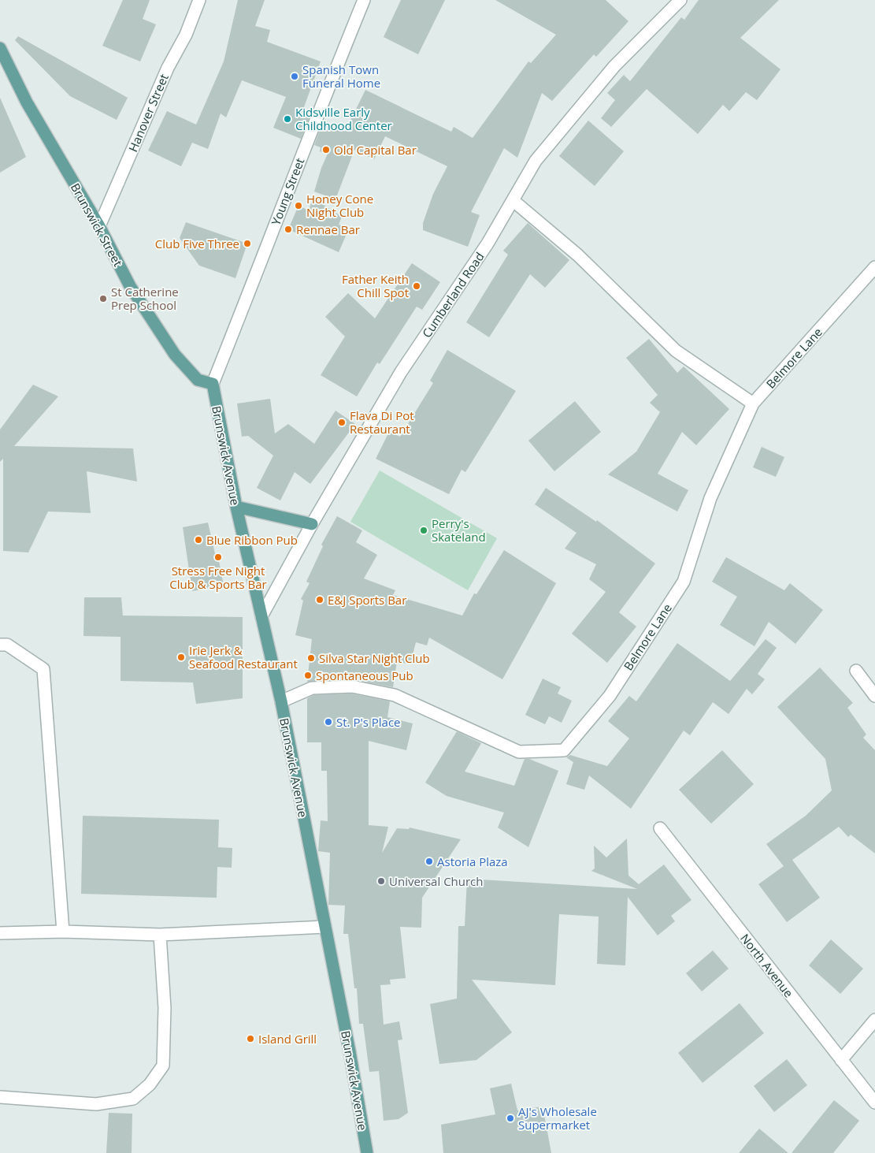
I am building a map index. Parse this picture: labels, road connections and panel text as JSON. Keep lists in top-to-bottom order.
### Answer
{
  "streets": {
    "main road": ["Brunswick Street", "Brunswick Avenue"],
    "street": [
      "Hanover Street",
      "Young Street",
      "Cumberland Road",
      "Belmore Lane",
      "North Avenue"
    ]
  },
  "crossings": [
    ["Hanover Street", "Brunswick Street"],
    ["Young Street", "Brunswick Street"],
    ["Young Street", "Brunswick Avenue"],
    ["Brunswick Street", "Brunswick Avenue"],
    ["Cumberland Road", "Brunswick Avenue"],
    ["Belmore Lane", "Brunswick Avenue"]
  ],
  "places": [
    "Spanish Town Funeral Home",
    "Kidsville Early Childhood Center",
    "Old Capital Bar",
    "Honey Cone Night Club",
    "Rennae Bar",
    "Club Five Three",
    "Father Keith Chill Spot",
    "St Catherine Prep School",
    "Flava Di Pot Restaurant",
    "Perry's Skateland",
    "Blue Ribbon Pub",
    "Stress Free Night Club & Sports Bar",
    "E&J Sports Bar",
    "Irie Jerk & Seafood Restaurant",
    "Silva Star Night Club",
    "Spontaneous Pub",
    "St. P's Place",
    "Astoria Plaza",
    "Universal Church",
    "Island Grill",
    "AJ's Wholesale Supermarket"
  ]
}
